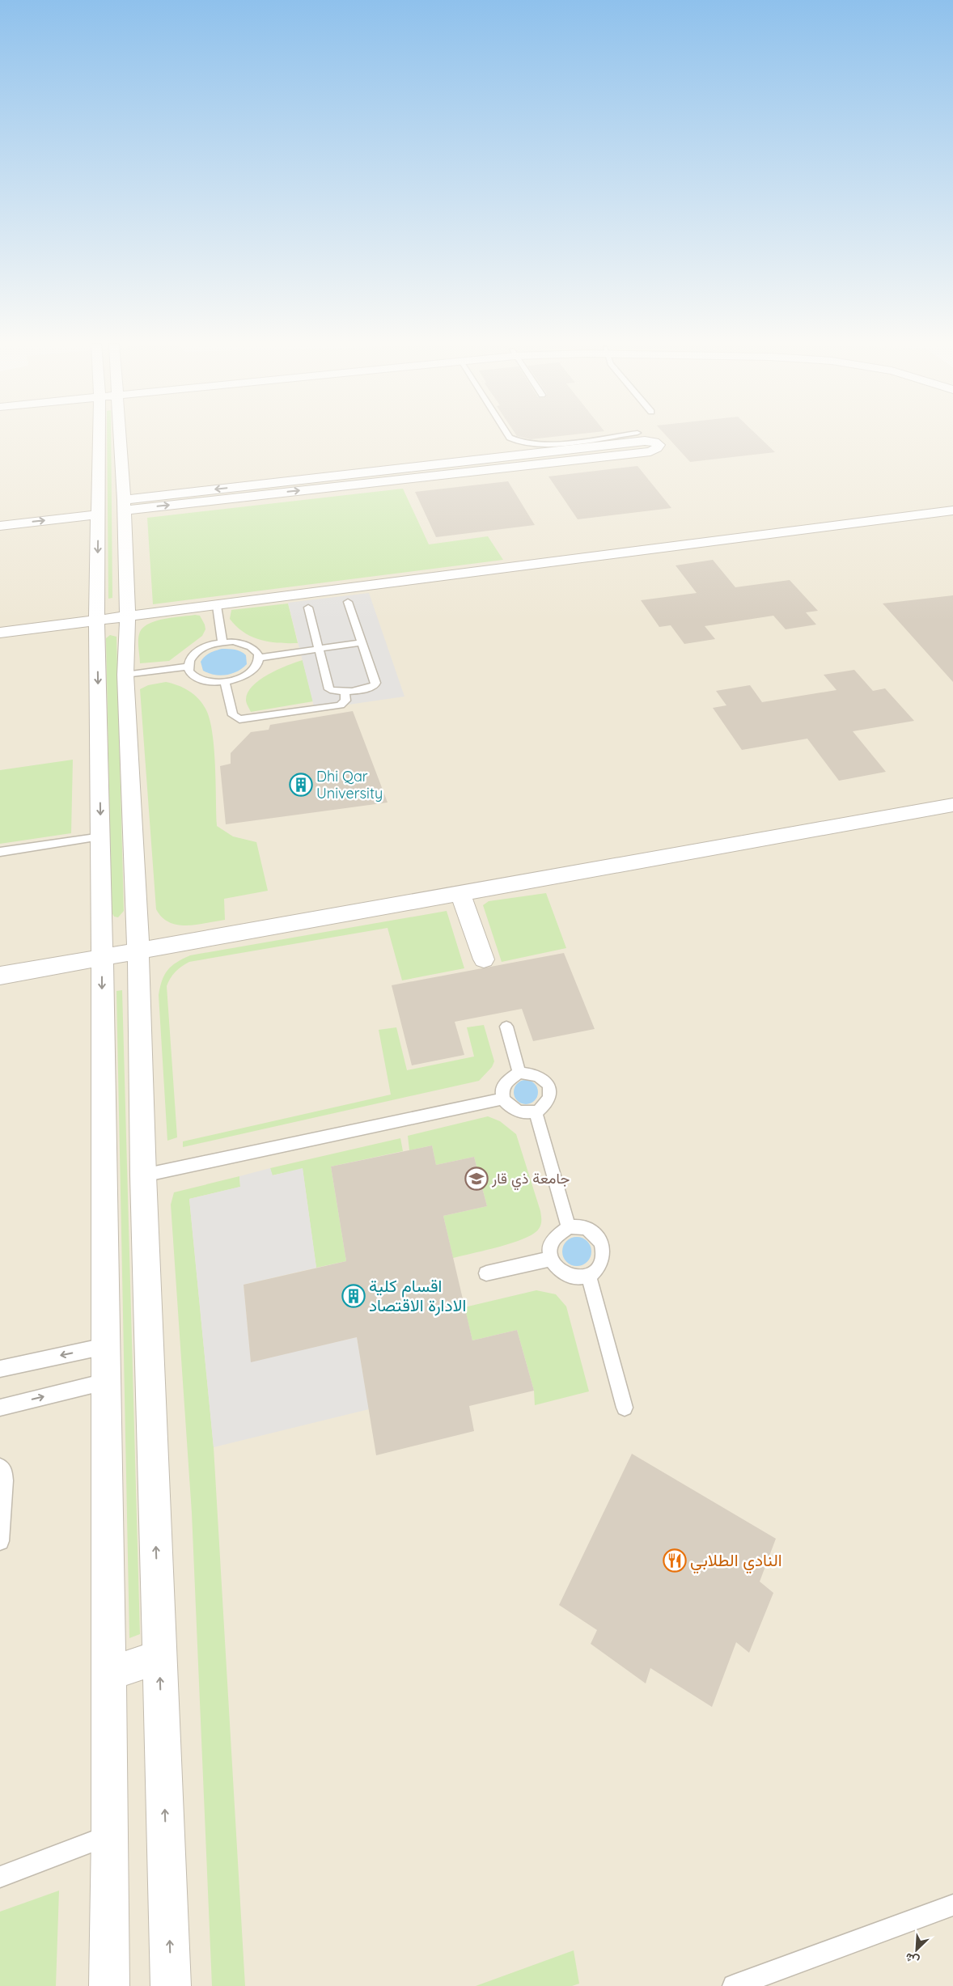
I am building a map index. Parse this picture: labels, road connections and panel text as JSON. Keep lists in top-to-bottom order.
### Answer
{
  "places": {
    "building": ["Dhi Qar University", "اقسام كلية الادارة الاقتصاد"],
    "school or university": ["جامعة ذي قار"],
    "restaurant": ["النادي الطلابي"]
  },
  "north": "bottom left"
}
